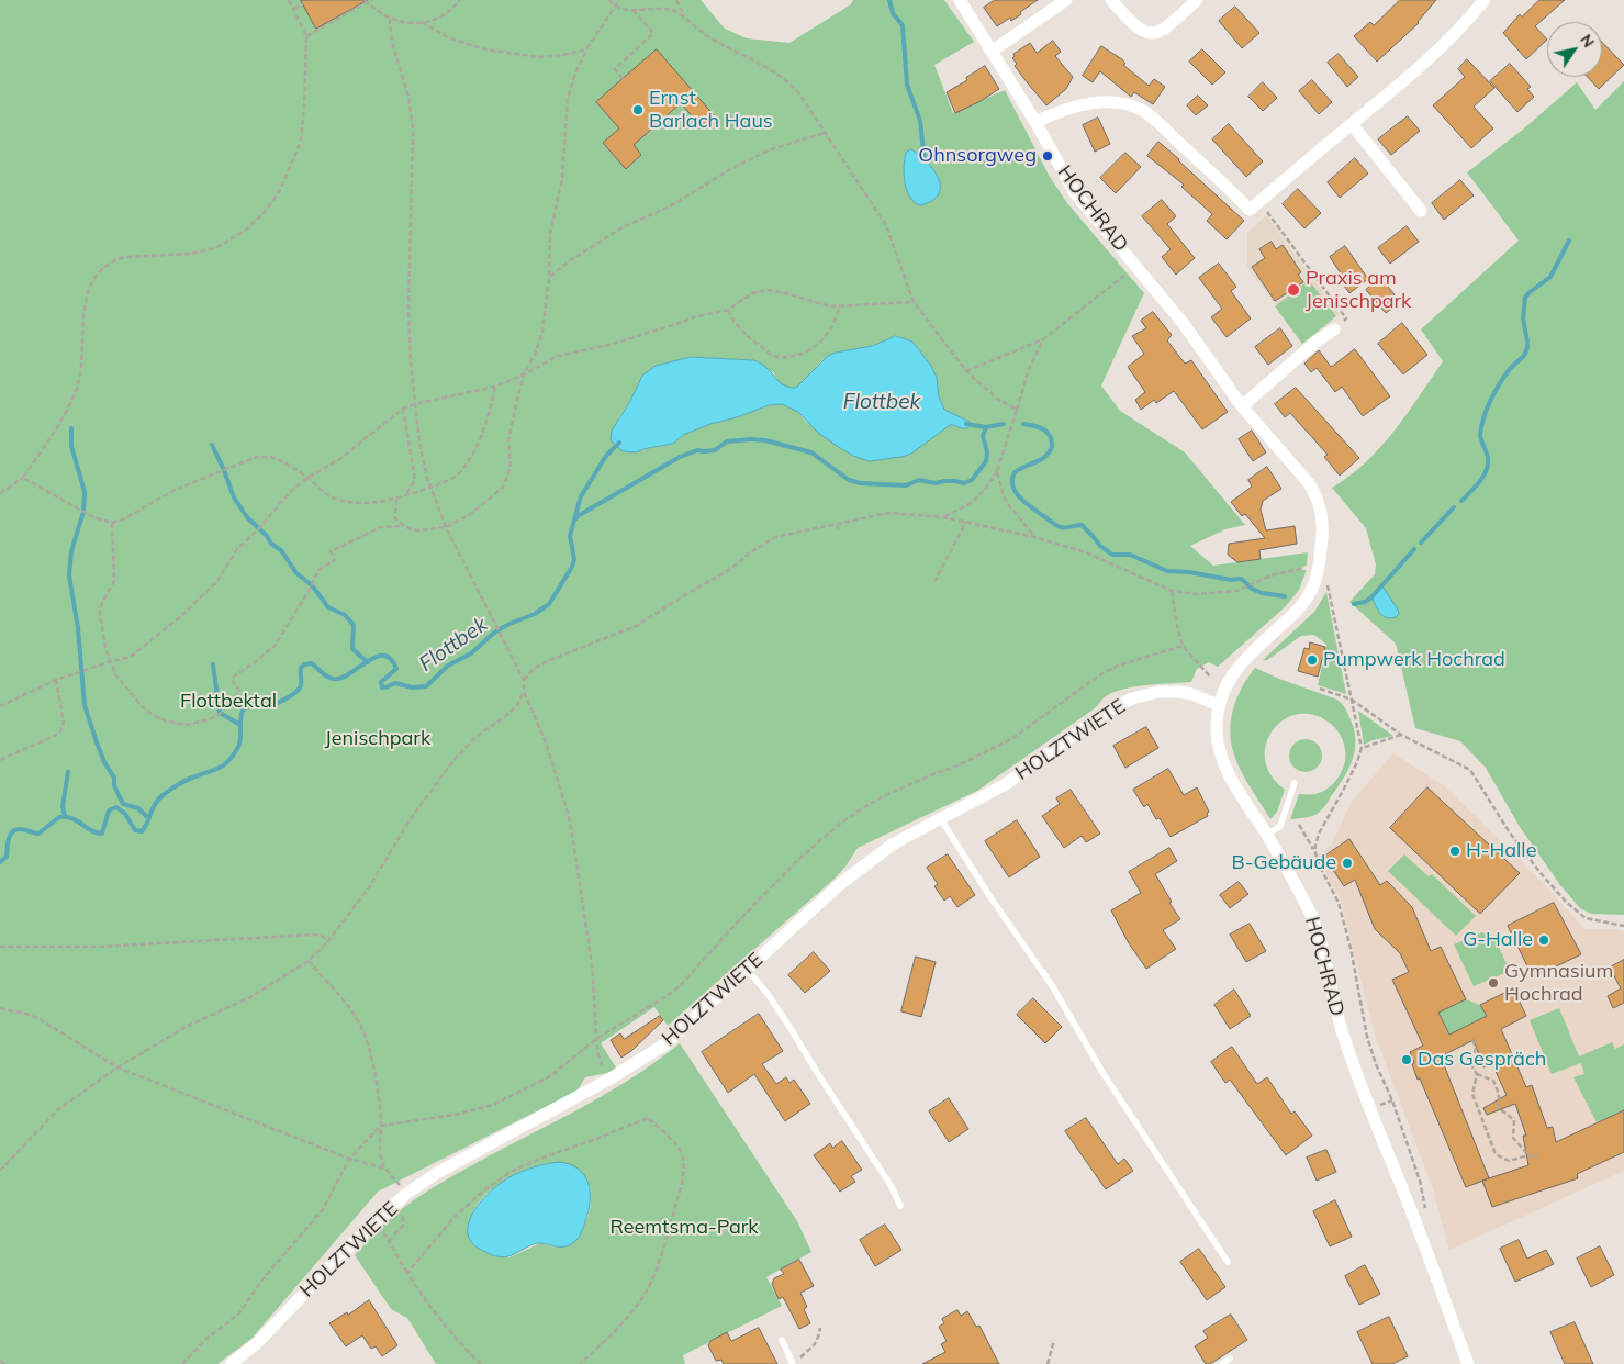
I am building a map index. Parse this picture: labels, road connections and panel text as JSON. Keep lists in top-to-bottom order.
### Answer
{
  "streets": {
    "street": ["HOCHRAD", "HOLZTWIETE"]
  },
  "crossings": [
    ["HOCHRAD", "HOLZTWIETE"]
  ],
  "water": ["Flottbek"],
  "parks": ["Flottbektal", "Jenischpark", "Reemtsma-Park"],
  "places": [
    "Ernst Barlach Haus",
    "Ohnsorgweg",
    "Praxis am Jenischpark",
    "Pumpwerk Hochrad",
    "H-Halle",
    "B-Gebäude",
    "G-Halle",
    "Gymnasium Hochrad",
    "Das Gespräch"
  ],
  "north": "top right"
}
